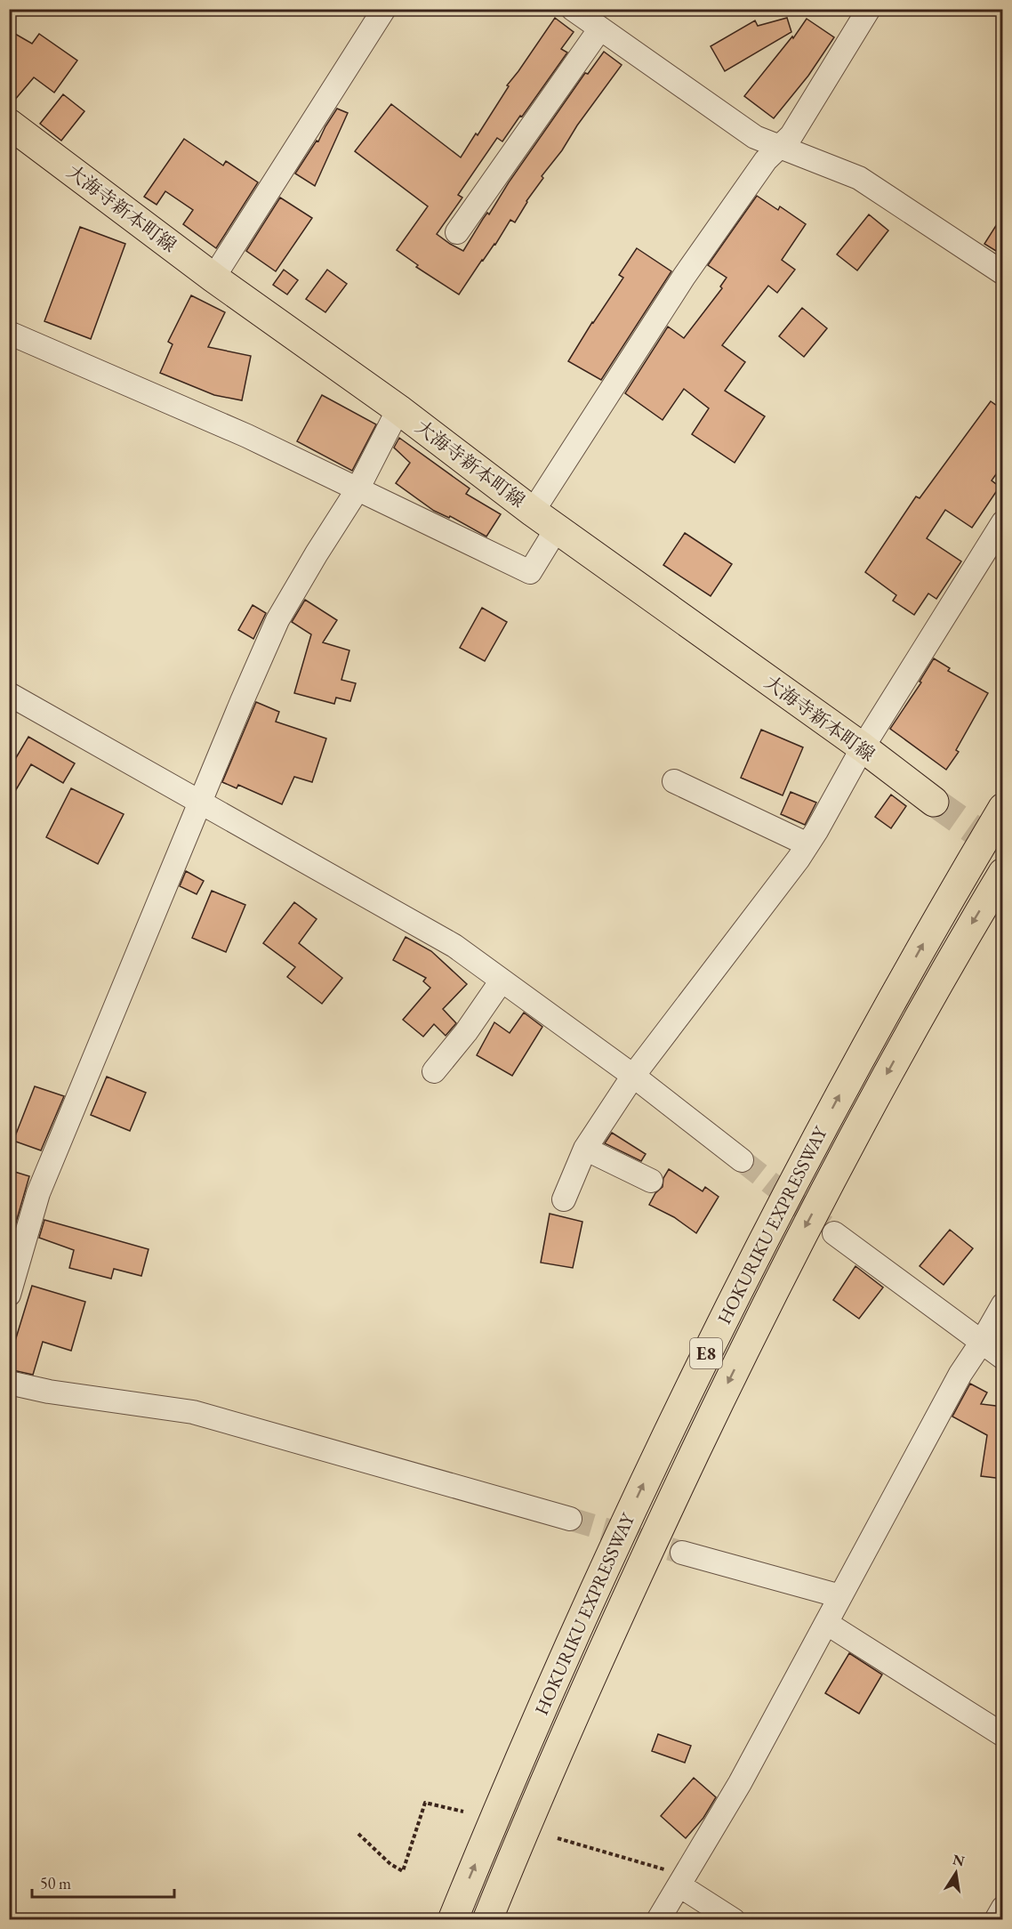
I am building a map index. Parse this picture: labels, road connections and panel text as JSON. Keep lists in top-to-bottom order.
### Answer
{
  "streets": {
    "main road": ["大海寺新本町線", "HOKURIKU EXPRESSWAY", "E8"]
  },
  "scale_bar": "50 m",
  "north": "top"
}
